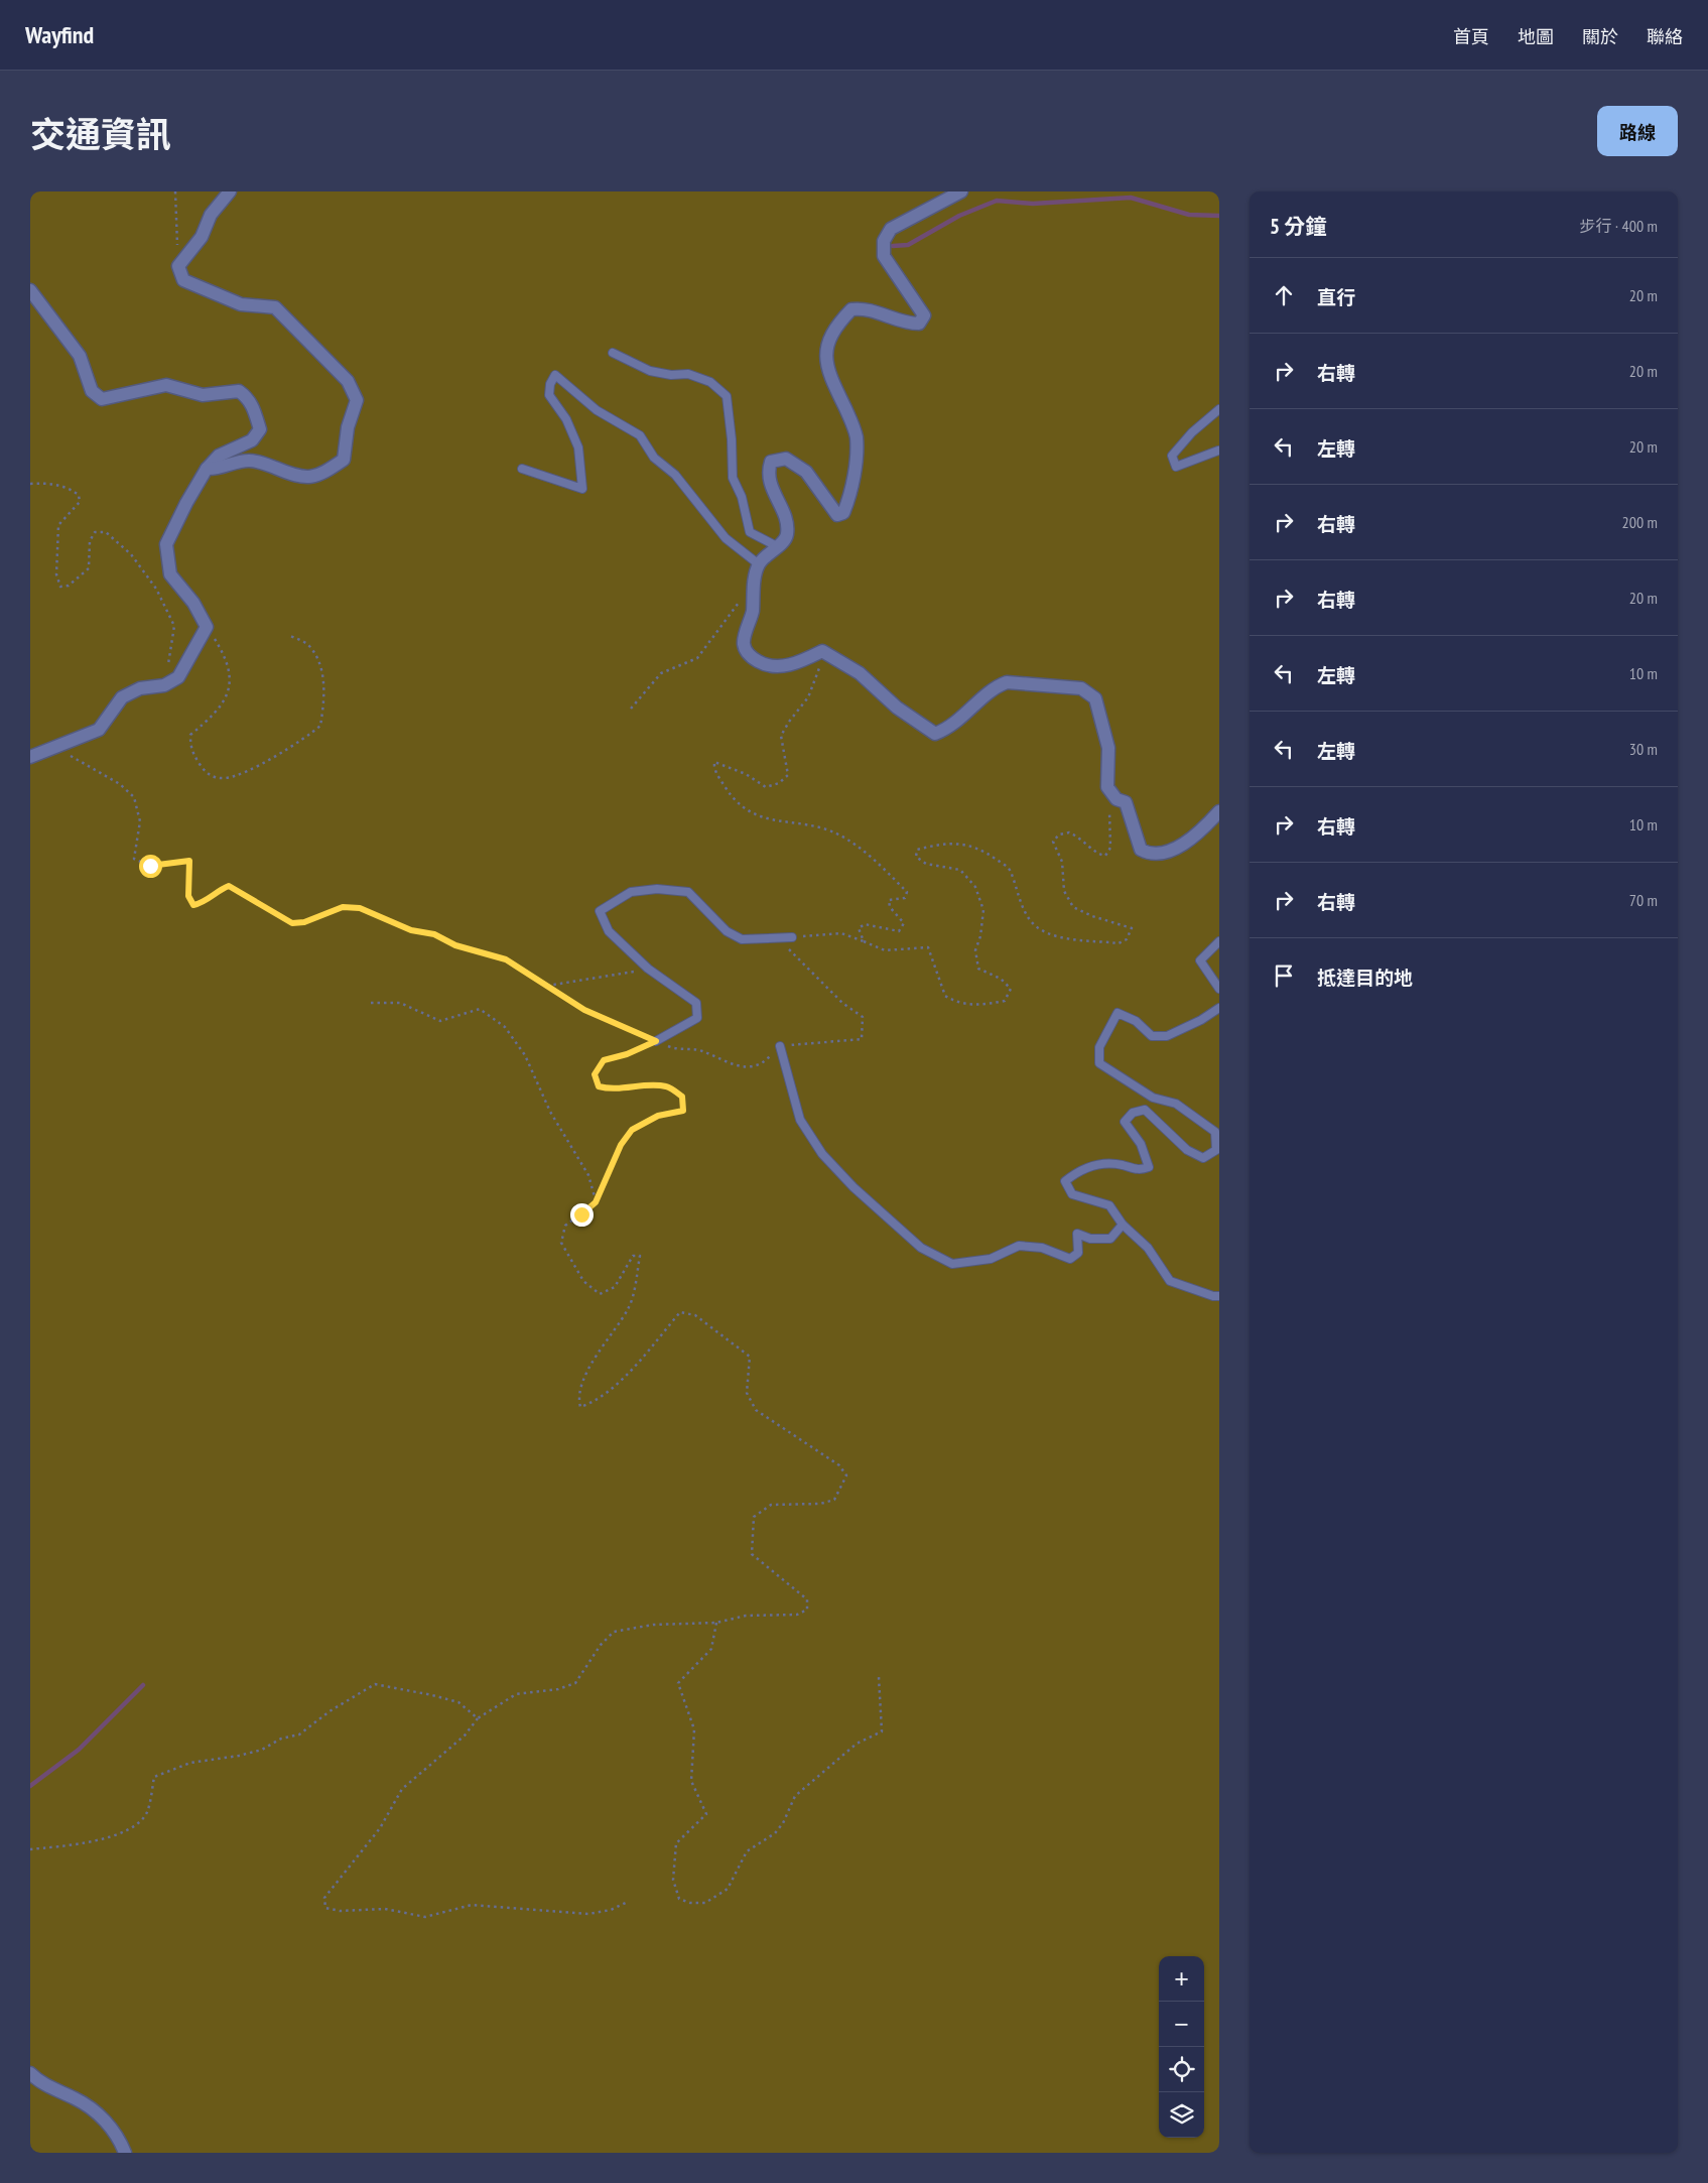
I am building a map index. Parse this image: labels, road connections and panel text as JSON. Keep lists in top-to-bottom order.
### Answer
{
  "page": {
    "header": "Wayfind",
    "nav": [
      "首頁",
      "地圖",
      "關於",
      "聯絡"
    ],
    "title": "交通資訊",
    "buttons": "路線",
    "heading": ["5 分鐘", "步行 · 400 m"],
    "list": [
      ["直行", "20 m"],
      ["右轉", "20 m"],
      ["左轉", "20 m"],
      ["右轉", "200 m"],
      ["右轉", "20 m"],
      ["左轉", "10 m"],
      ["左轉", "30 m"],
      ["右轉", "10 m"],
      ["右轉", "70 m"],
      "抵達目的地"
    ],
    "map_buttons": ["+", "−"]
  }
}
